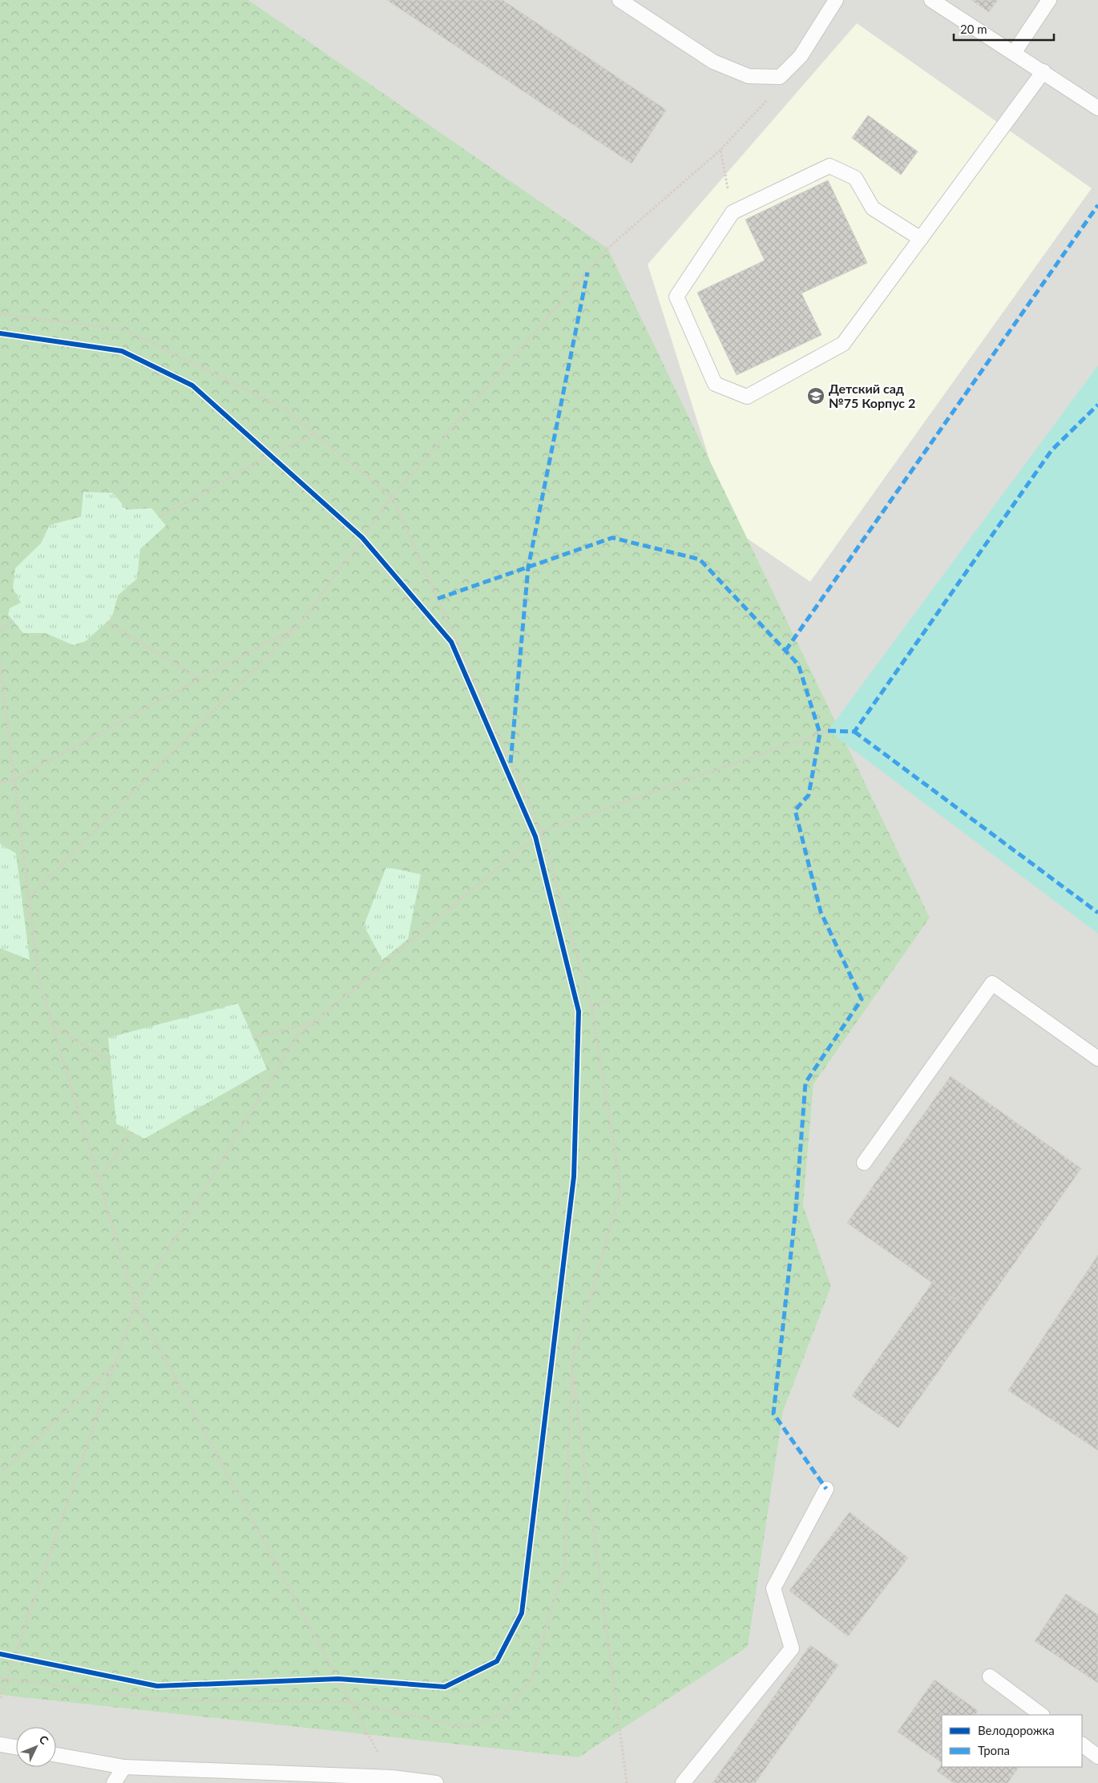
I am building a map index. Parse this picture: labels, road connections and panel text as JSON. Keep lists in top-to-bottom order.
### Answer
{
  "places": {
    "school or university": ["Детский сад №75 Корпус 2"]
  },
  "legend": ["Велодорожка", "Тропа"],
  "scale_bar": "20 m",
  "north": "top right"
}
